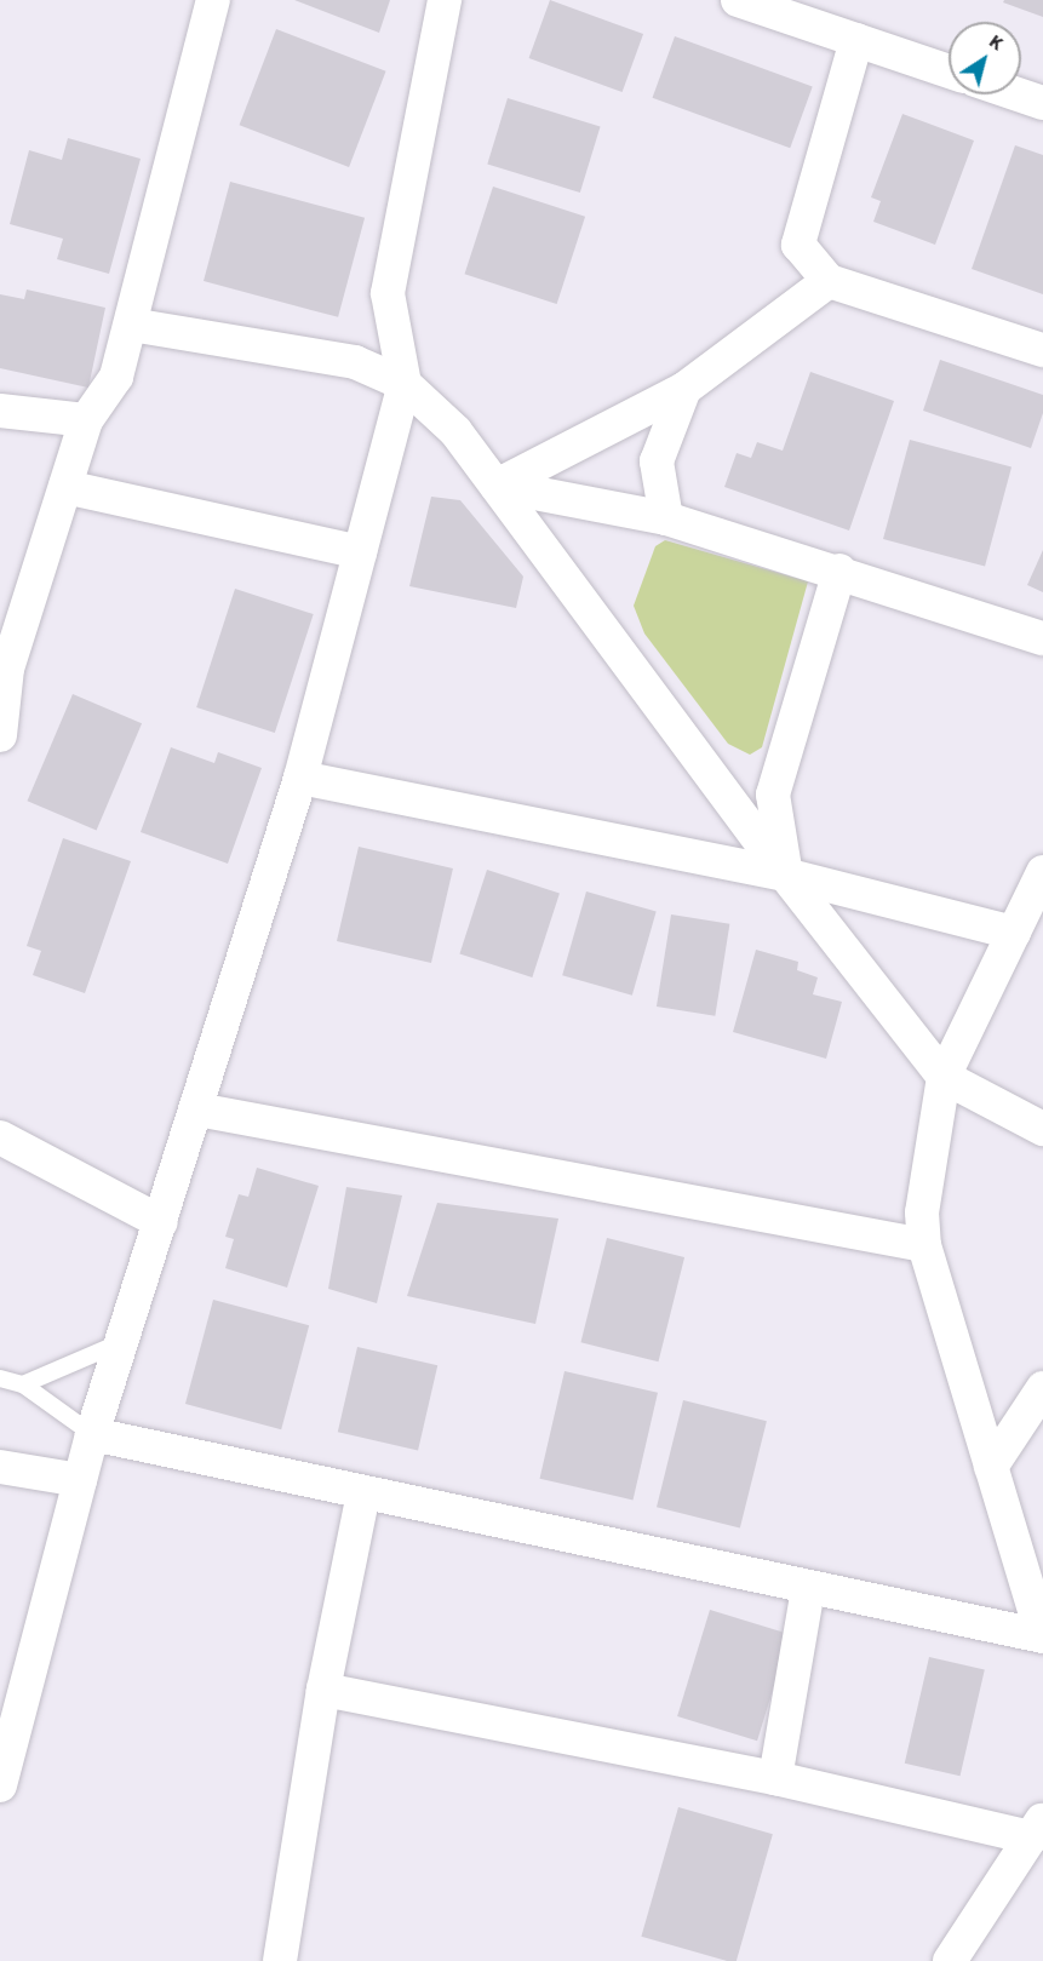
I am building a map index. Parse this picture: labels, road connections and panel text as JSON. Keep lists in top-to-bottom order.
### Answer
{
  "north": "top right"
}
